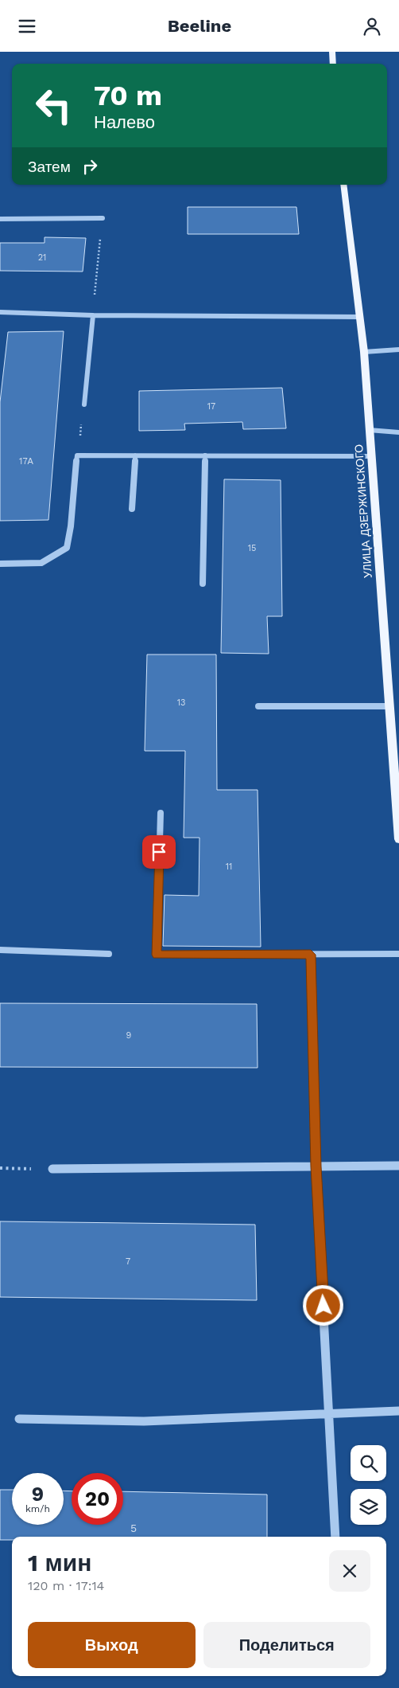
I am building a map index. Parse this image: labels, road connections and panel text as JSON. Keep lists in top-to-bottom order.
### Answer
{
  "streets": {
    "main road": ["УЛИЦА ДЗЕРЖИНСКОГО"]
  },
  "house_numbers": [
    "21",
    "17",
    "17А",
    "15",
    "13",
    "11",
    "9",
    "7",
    "5"
  ],
  "page": {
    "header": "Beeline",
    "turn": ["70 m", "Налево"],
    "then": "Затем",
    "speed": "9 km/h",
    "limit": "20",
    "heading": ["1 мин", "120 m · 17:14"],
    "buttons": ["Выход", "Поделиться"]
  }
}
